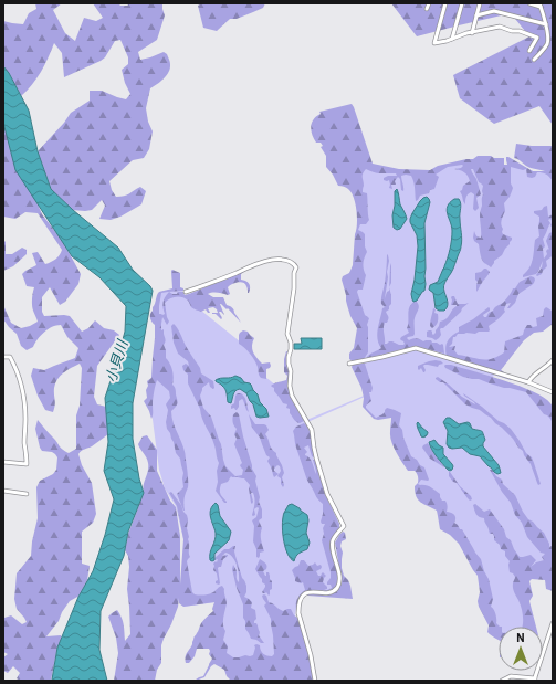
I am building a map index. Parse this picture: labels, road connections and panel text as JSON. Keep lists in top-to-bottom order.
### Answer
{
  "water": ["小貝川"],
  "north": "top"
}
